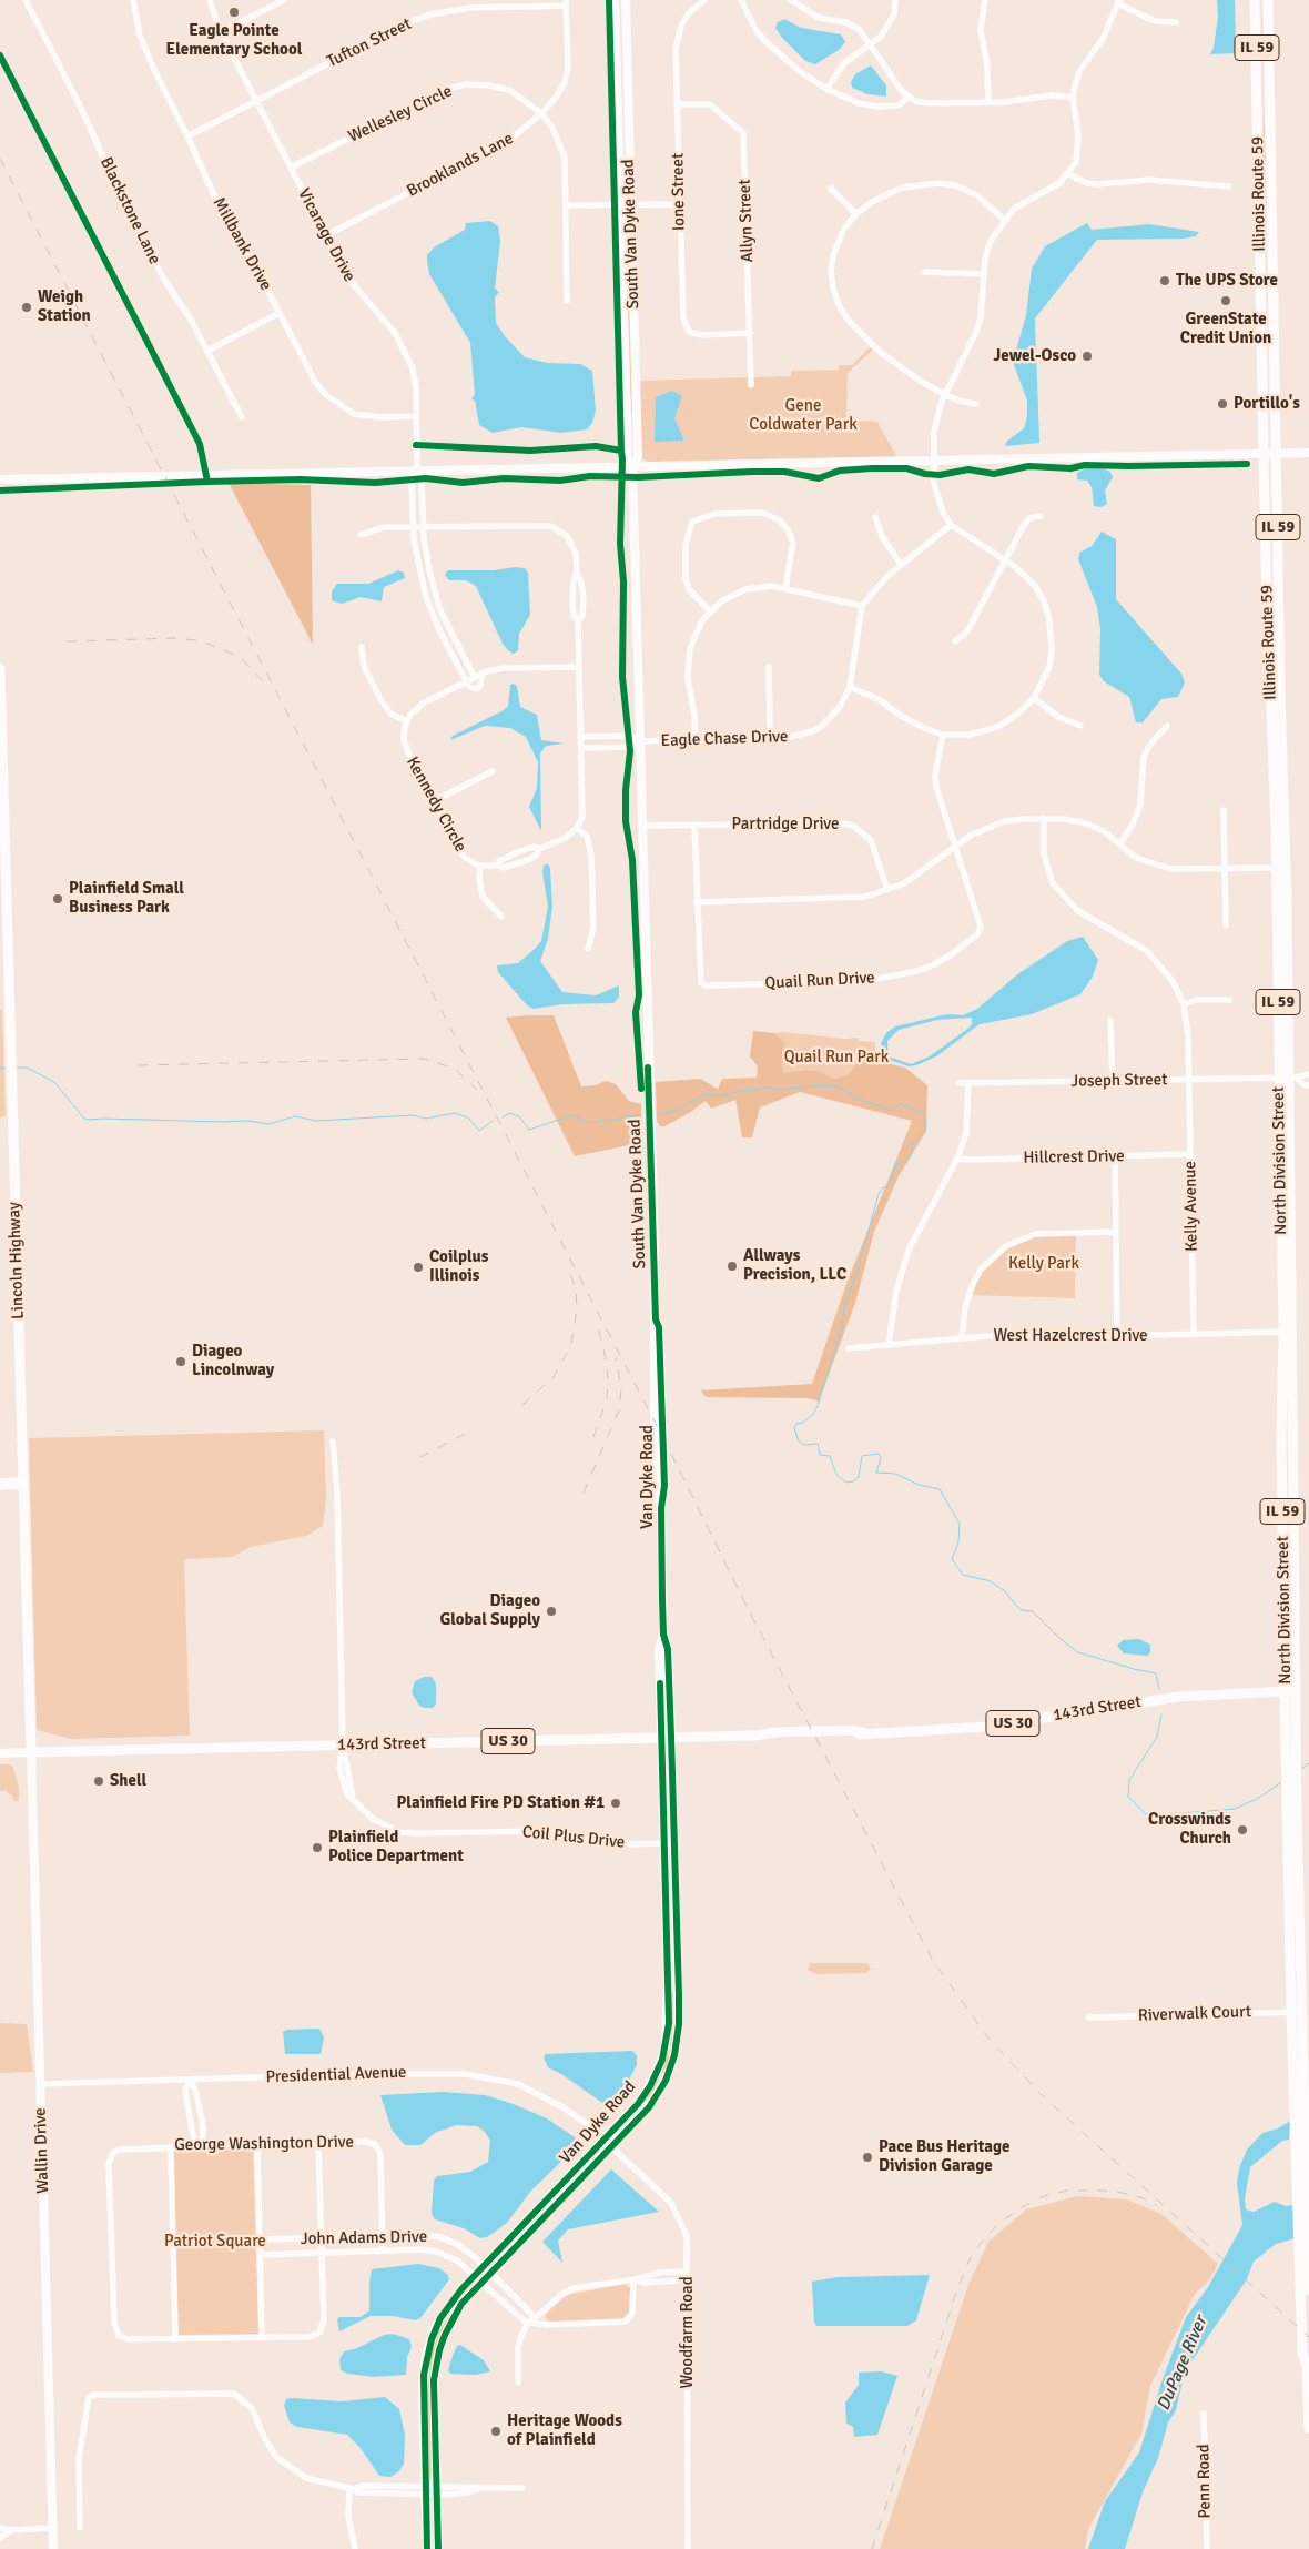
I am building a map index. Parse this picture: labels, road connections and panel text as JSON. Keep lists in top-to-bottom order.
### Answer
{
  "streets": {
    "main road": [
      "IL 59",
      "Illinois Route 59",
      "North Division Street",
      "Lincoln Highway",
      "143rd Street",
      "US 30"
    ],
    "street": [
      "Tufton Street",
      "Wellesley Circle",
      "Brooklands Lane",
      "Ione Street",
      "Blackstone Lane",
      "Allyn Street",
      "South Van Dyke Road",
      "Vicarage Drive",
      "Millbank Drive",
      "Eagle Chase Drive",
      "Kennedy Circle",
      "Partridge Drive",
      "Quail Run Drive",
      "Joseph Street",
      "Hillcrest Drive",
      "Kelly Avenue",
      "West Hazelcrest Drive",
      "Van Dyke Road",
      "Coil Plus Drive",
      "Riverwalk Court",
      "Presidential Avenue",
      "George Washington Drive",
      "Wallin Drive",
      "John Adams Drive",
      "Woodfarm Road",
      "Penn Road"
    ]
  },
  "crossings": [
    ["Tufton Street", "Brooklands Lane"],
    ["Tufton Street", "Vicarage Drive"],
    ["Tufton Street", "Millbank Drive"],
    ["Wellesley Circle", "Brooklands Lane"],
    ["Wellesley Circle", "Vicarage Drive"],
    ["Brooklands Lane", "Vicarage Drive"],
    ["Ione Street", "Allyn Street"],
    ["Illinois Route 59", "North Division Street"],
    ["South Van Dyke Road", "Eagle Chase Drive"],
    ["South Van Dyke Road", "Partridge Drive"],
    ["South Van Dyke Road", "Van Dyke Road"],
    ["Vicarage Drive", "Millbank Drive"],
    ["Partridge Drive", "Quail Run Drive"],
    ["Joseph Street", "North Division Street"],
    ["Joseph Street", "Kelly Avenue"],
    ["Hillcrest Drive", "Kelly Avenue"],
    ["North Division Street", "West Hazelcrest Drive"],
    ["North Division Street", "143rd Street"],
    ["North Division Street", "Riverwalk Court"],
    ["Kelly Avenue", "West Hazelcrest Drive"],
    ["Lincoln Highway", "143rd Street"],
    ["Lincoln Highway", "Wallin Drive"],
    ["Van Dyke Road", "143rd Street"],
    ["Van Dyke Road", "Coil Plus Drive"],
    ["Van Dyke Road", "Presidential Avenue"],
    ["Van Dyke Road", "John Adams Drive"],
    ["Van Dyke Road", "Woodfarm Road"],
    ["143rd Street", "Coil Plus Drive"],
    ["143rd Street", "Wallin Drive"],
    ["Presidential Avenue", "Wallin Drive"],
    ["Presidential Avenue", "Woodfarm Road"],
    ["George Washington Drive", "John Adams Drive"]
  ],
  "water": ["DuPage River"],
  "parks": [
    "Gene Coldwater Park",
    "Quail Run Park",
    "Kelly Park",
    "Patriot Square"
  ],
  "places": [
    "Eagle Pointe Elementary School",
    "The UPS Store",
    "GreenState Credit Union",
    "Weigh Station",
    "Jewel-Osco",
    "Portillo's",
    "Plainfield Small Business Park",
    "Allways Precision, LLC",
    "Coilplus Illinois",
    "Diageo Lincolnway",
    "Diageo Global Supply",
    "Shell",
    "Plainfield Fire PD Station #1",
    "Crosswinds Church",
    "Plainfield Police Department",
    "Pace Bus Heritage Division Garage",
    "Heritage Woods of Plainfield"
  ]
}
